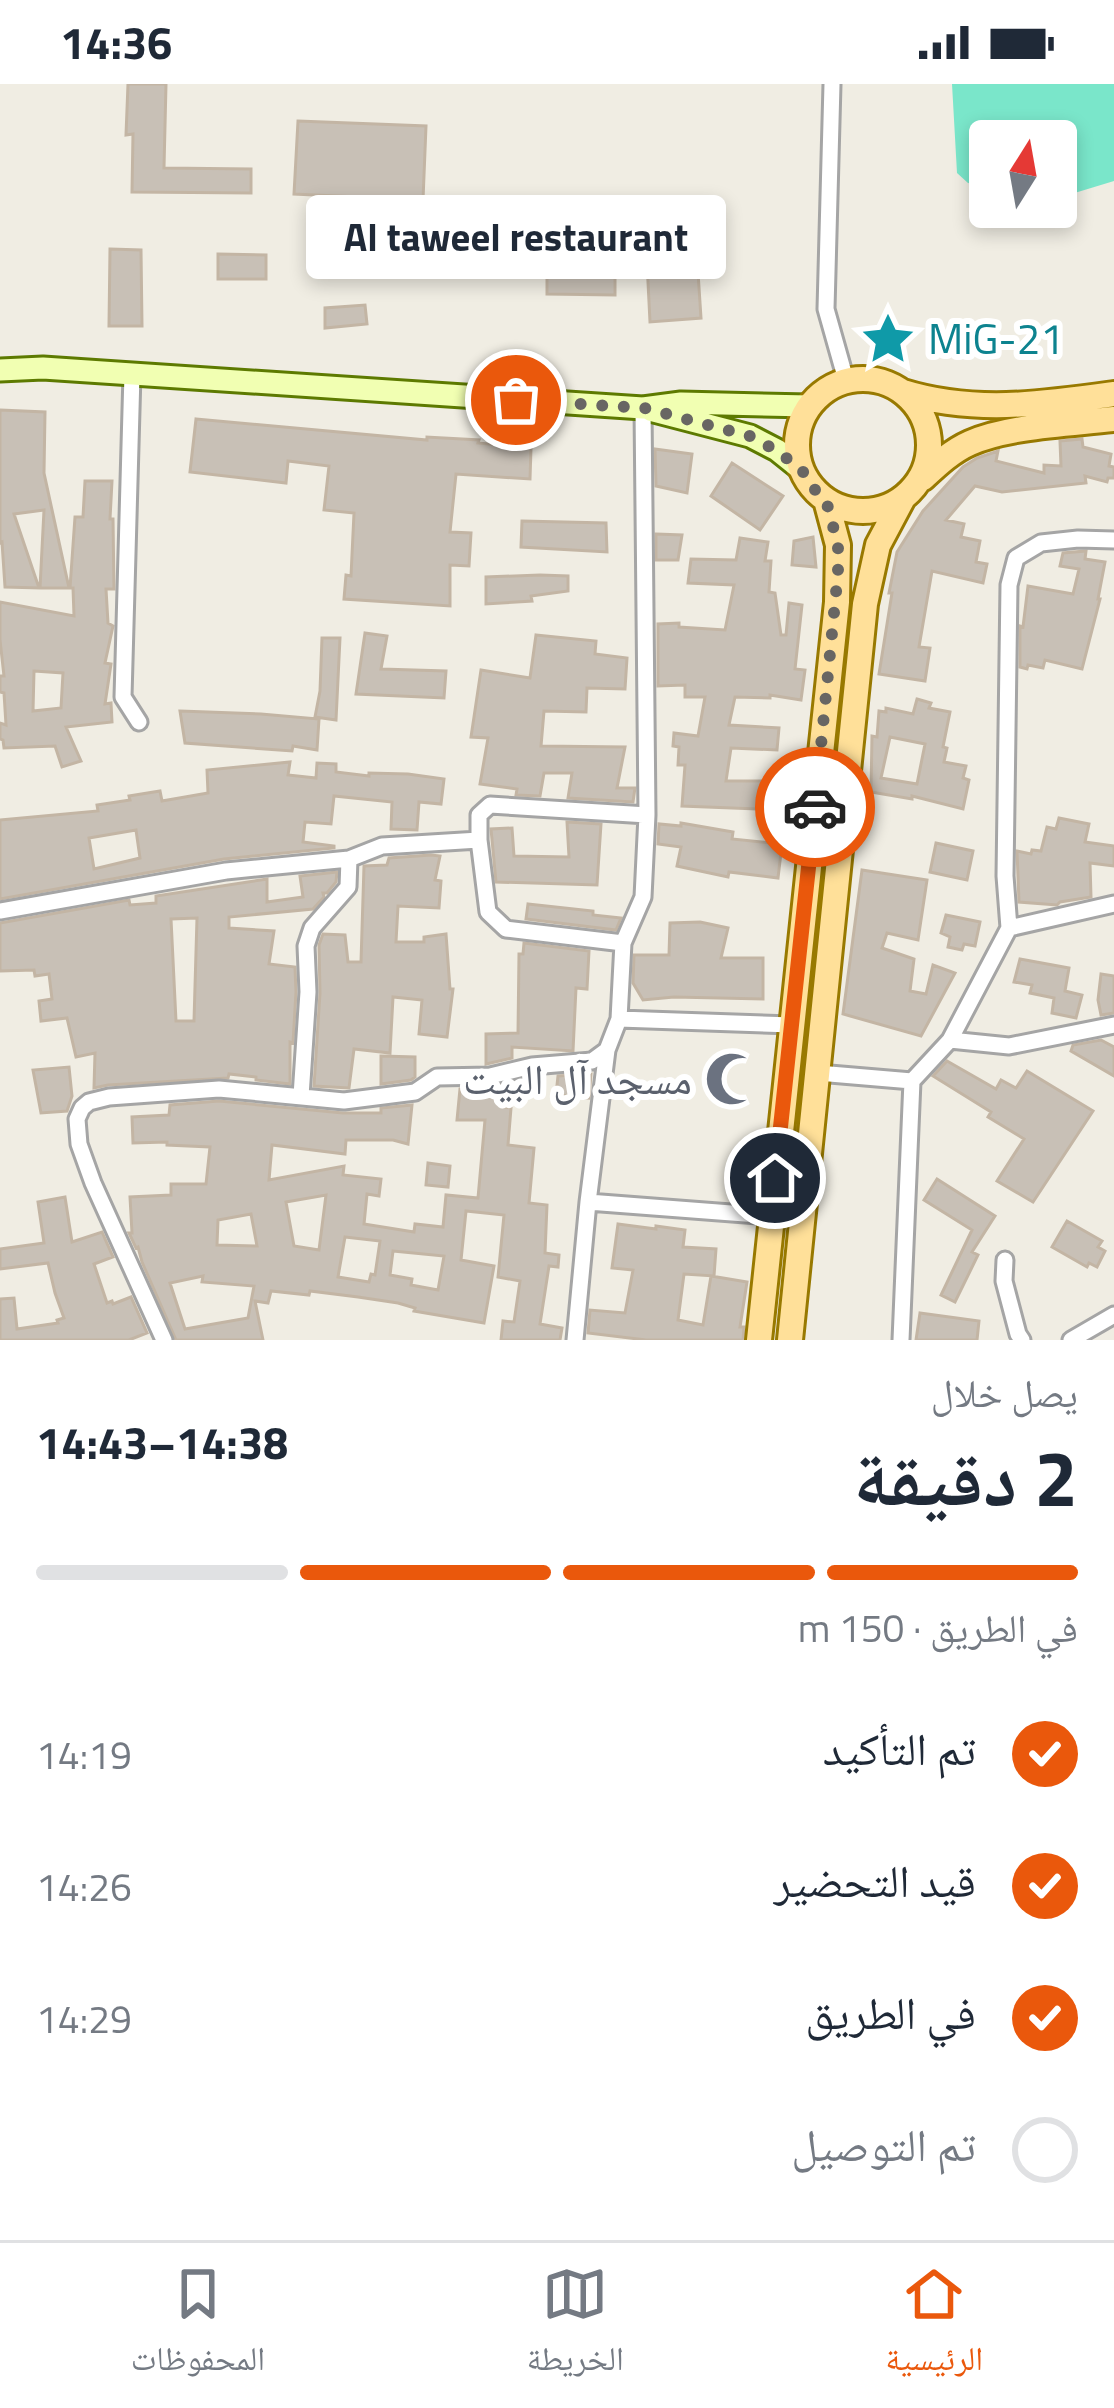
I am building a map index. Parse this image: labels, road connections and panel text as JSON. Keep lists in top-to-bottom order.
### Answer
{
  "places": {
    "place": ["MiG-21"],
    "other": ["Al taweel restaurant"],
    "mosque": ["مسجد آل البيت"]
  },
  "north": "top",
  "page": {
    "status": "14:36",
    "bubble": "Al taweel restaurant",
    "heading": ["2 دقيقة", "يصل خلال", "14:38–14:43"],
    "bar": "في الطريق · 150 m",
    "list": [
      ["تم التأكيد", "14:19"],
      ["قيد التحضير", "14:26"],
      ["في الطريق", "14:29"],
      "تم التوصيل"
    ],
    "tabs": ["الرئيسية", "الخريطة", "المحفوظات"]
  }
}
